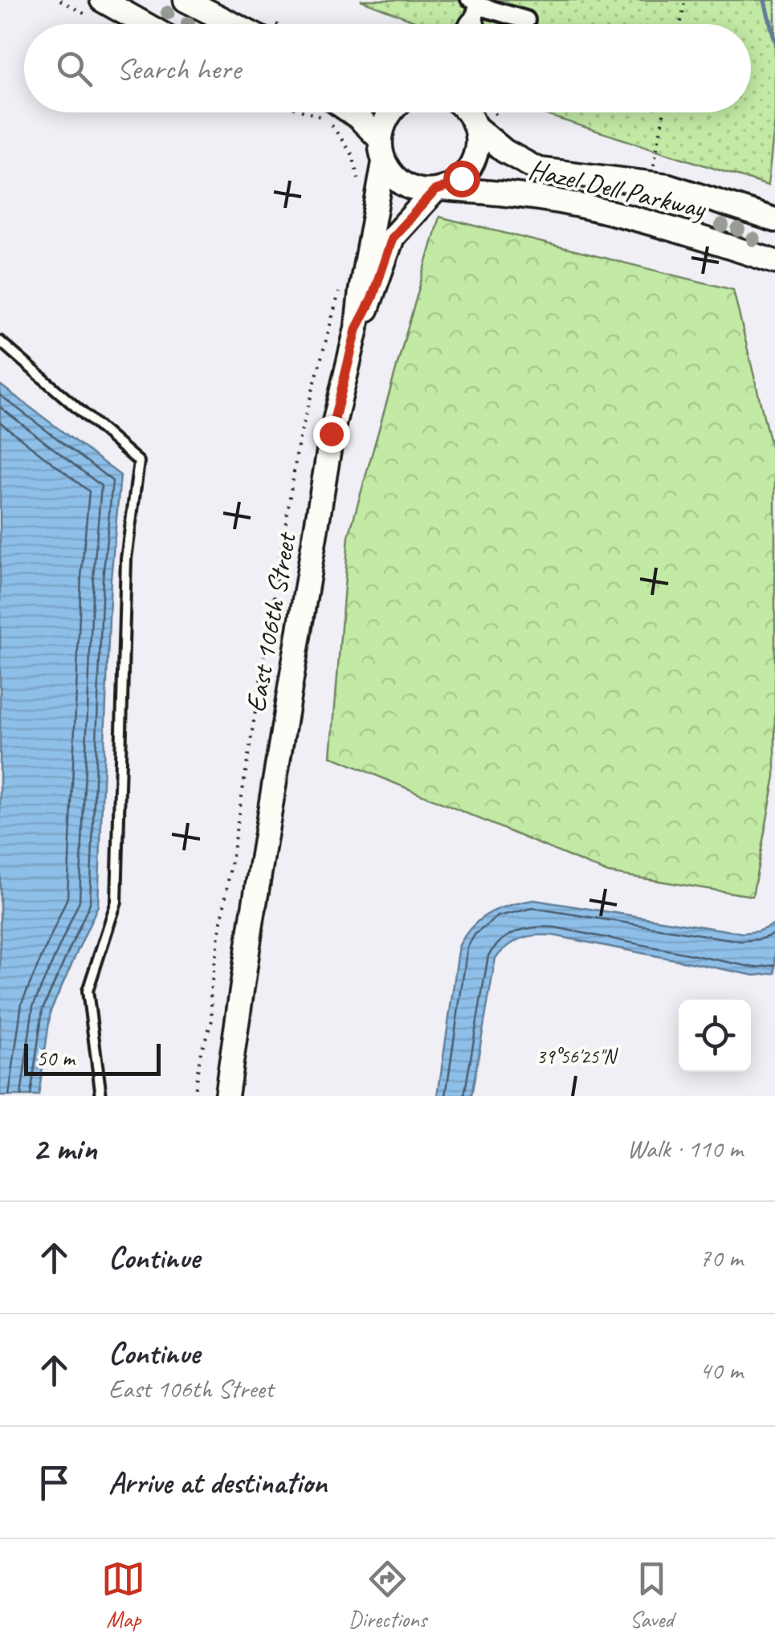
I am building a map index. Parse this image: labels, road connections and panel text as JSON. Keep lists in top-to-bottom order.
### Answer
{
  "streets": {
    "main road": ["Hazel Dell Parkway", "East 106th Street"]
  },
  "crossings": [
    ["Hazel Dell Parkway", "East 106th Street"]
  ],
  "scale_bar": "50 m",
  "page": {
    "search": "Search here",
    "scale": "50 m",
    "heading": ["2 min", "Walk · 110 m"],
    "list": [
      ["Continue", "70 m"],
      ["Continue", "East 106th Street", "40 m"],
      "Arrive at destination"
    ],
    "nav": ["Map", "Directions", "Saved"]
  },
  "coordinates": ["39°56'25\"N"]
}
